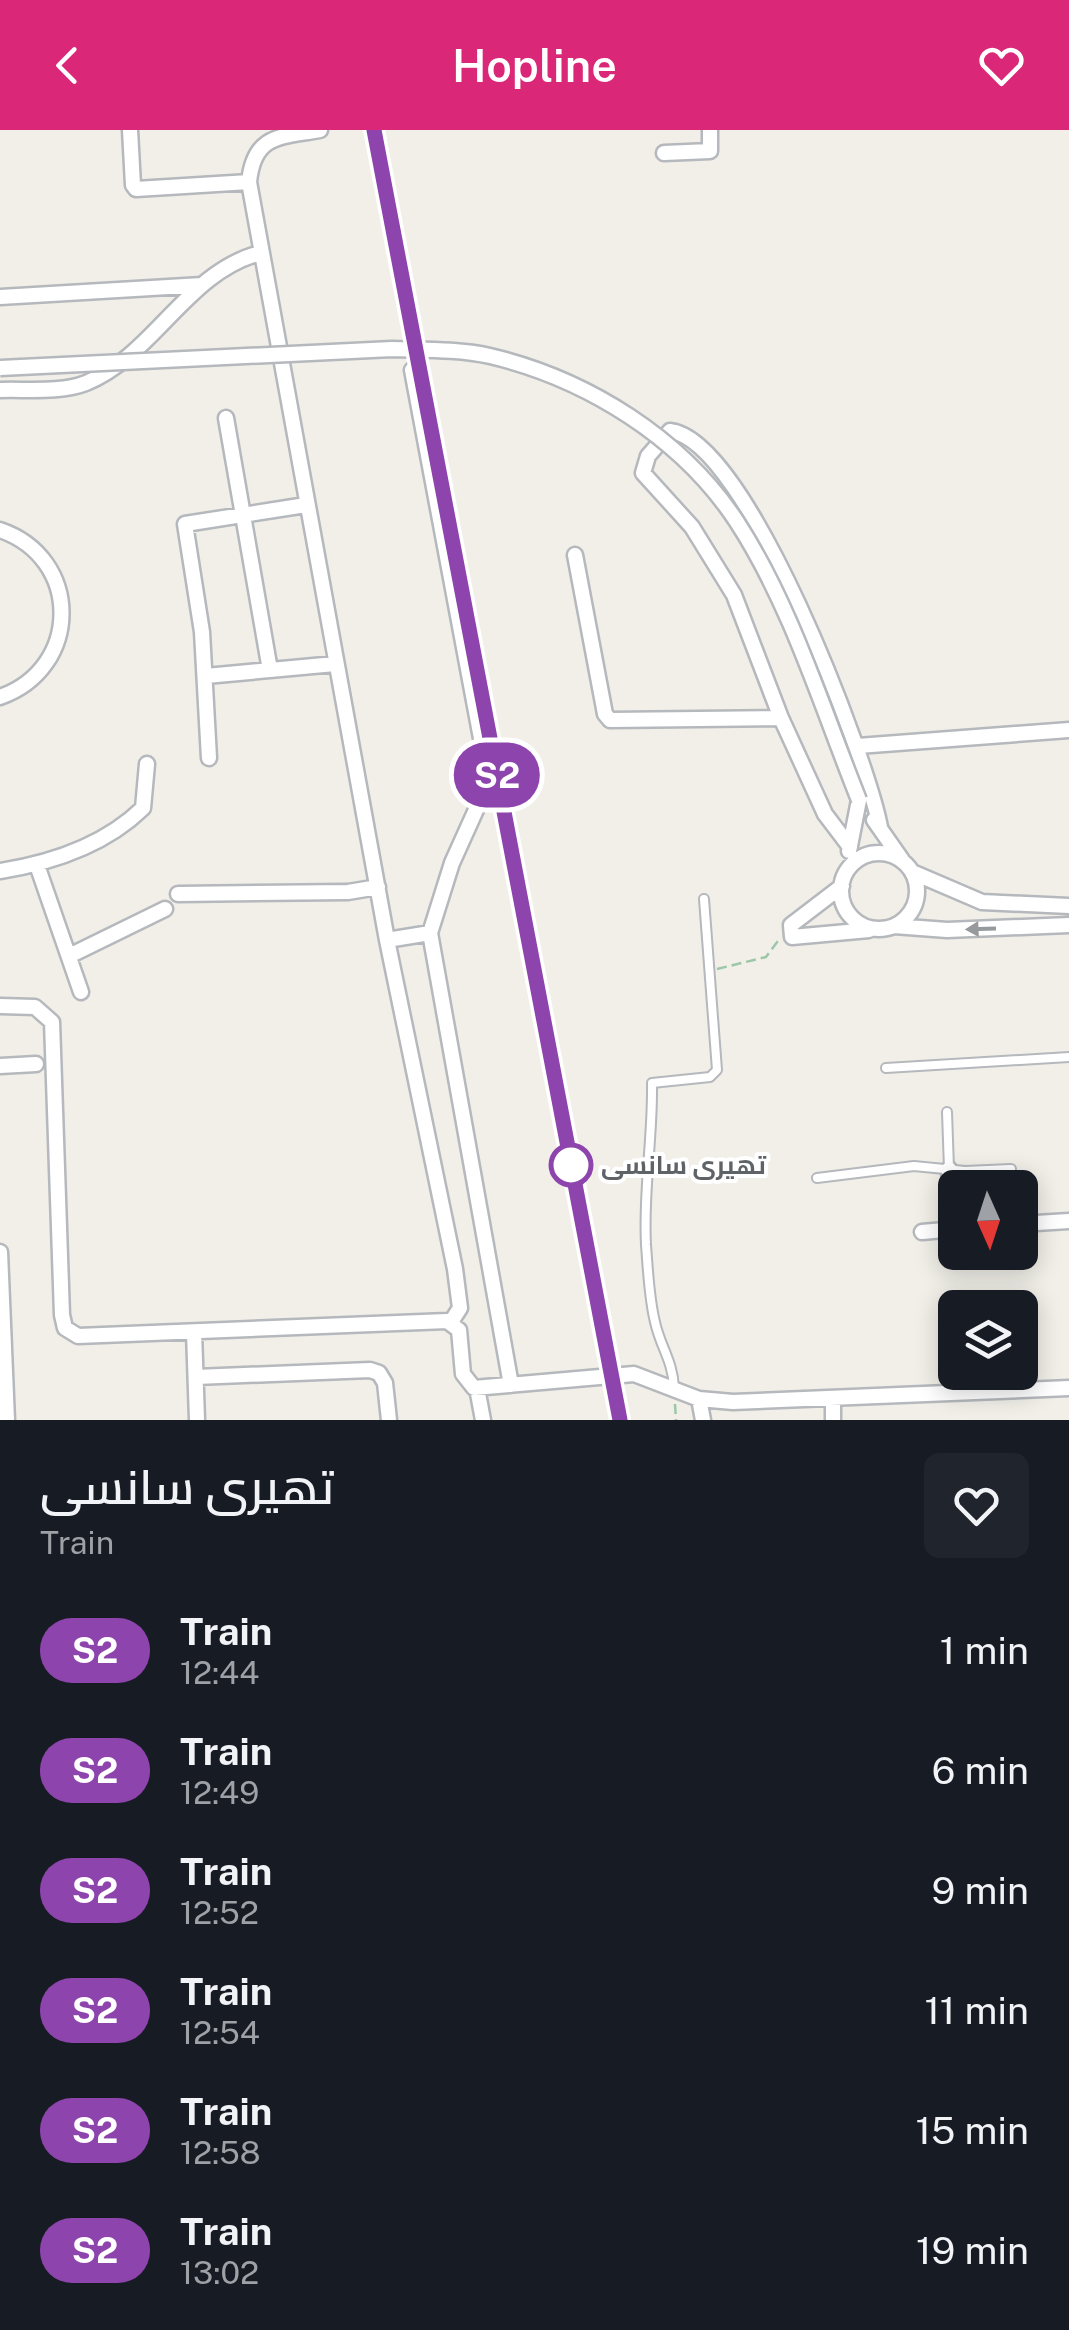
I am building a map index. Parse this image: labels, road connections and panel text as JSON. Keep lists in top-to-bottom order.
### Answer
{
  "places": ["تھیری سانسی"],
  "north": "bottom",
  "page": {
    "header": "Hopline",
    "on_map": "S2",
    "heading": ["تھیری سانسی", "Train"],
    "list": [
      {
        "mark": "S2",
        "name": "Train",
        "note": "12:44",
        "value": "1 min"
      },
      {
        "mark": "S2",
        "name": "Train",
        "note": "12:49",
        "value": "6 min"
      },
      {
        "mark": "S2",
        "name": "Train",
        "note": "12:52",
        "value": "9 min"
      },
      {
        "mark": "S2",
        "name": "Train",
        "note": "12:54",
        "value": "11 min"
      },
      {
        "mark": "S2",
        "name": "Train",
        "note": "12:58",
        "value": "15 min"
      },
      {
        "mark": "S2",
        "name": "Train",
        "note": "13:02",
        "value": "19 min"
      }
    ]
  }
}
